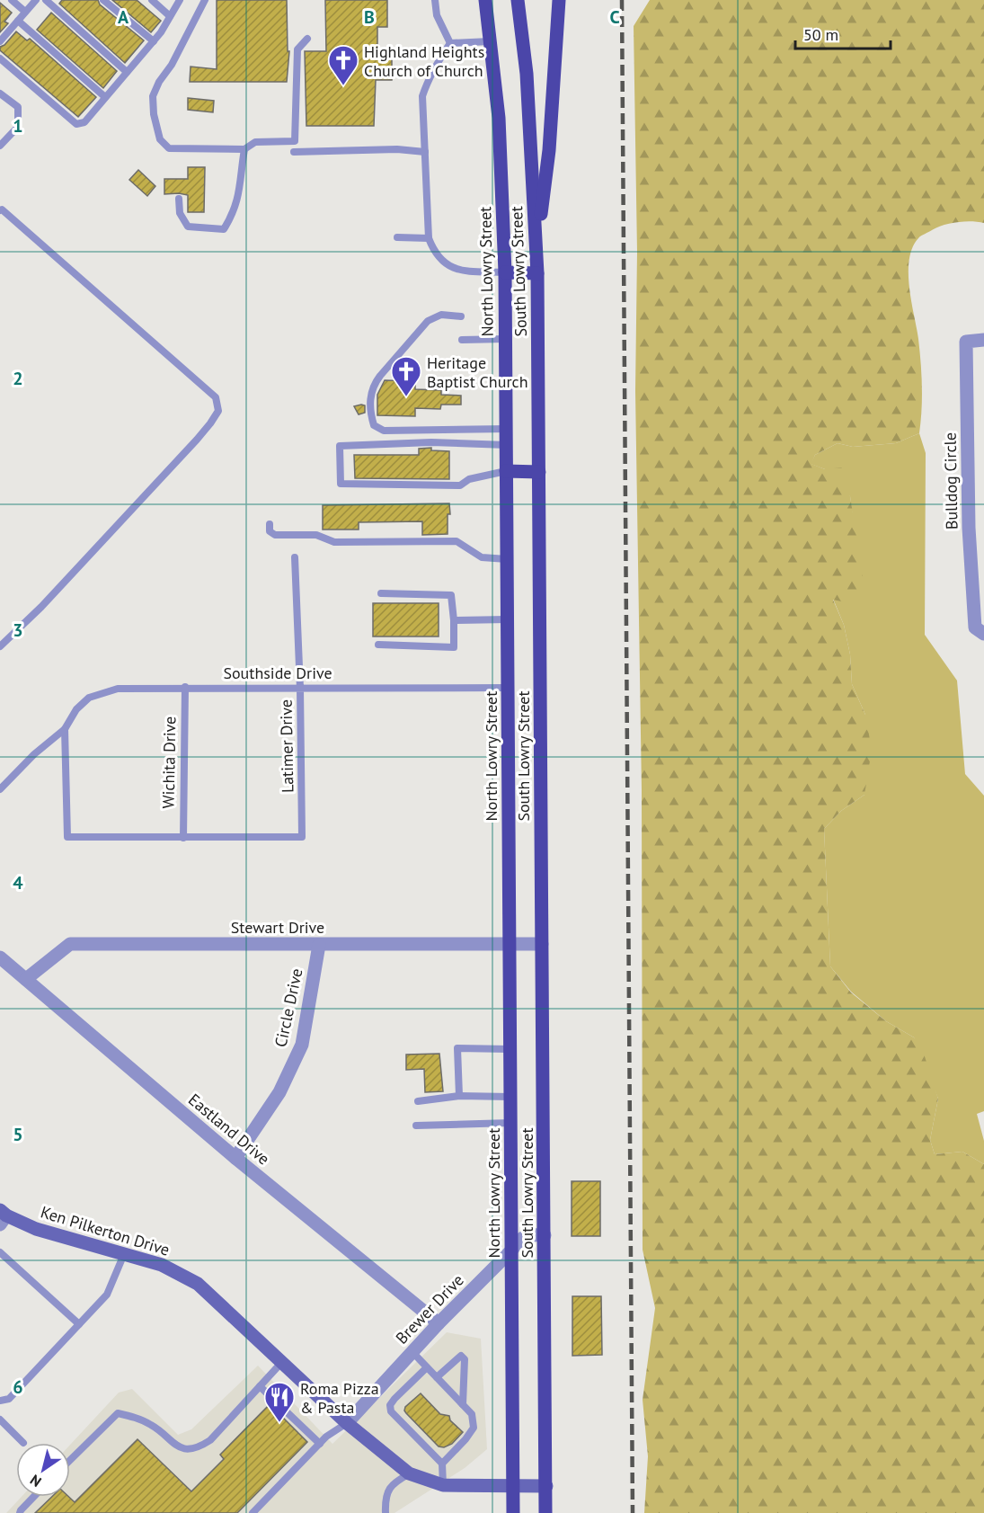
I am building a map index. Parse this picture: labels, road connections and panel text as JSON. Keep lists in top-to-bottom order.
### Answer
{
  "streets": {
    "main road": ["North Lowry Street", "South Lowry Street"],
    "street": [
      "Bulldog Circle",
      "Stewart Drive",
      "Circle Drive",
      "Eastland Drive",
      "Ken Pilkerton Drive",
      "Brewer Drive"
    ],
    "lane": ["Southside Drive", "Latimer Drive", "Wichita Drive"]
  },
  "crossings": [
    ["North Lowry Street", "Southside Drive"],
    ["North Lowry Street", "Stewart Drive"],
    ["North Lowry Street", "Ken Pilkerton Drive"],
    ["North Lowry Street", "Brewer Drive"],
    ["South Lowry Street", "Stewart Drive"],
    ["South Lowry Street", "Ken Pilkerton Drive"],
    ["South Lowry Street", "Brewer Drive"],
    ["Southside Drive", "Latimer Drive"],
    ["Southside Drive", "Wichita Drive"],
    ["Latimer Drive", "Wichita Drive"],
    ["Stewart Drive", "Circle Drive"],
    ["Stewart Drive", "Eastland Drive"],
    ["Circle Drive", "Eastland Drive"],
    ["Eastland Drive", "Brewer Drive"],
    ["Ken Pilkerton Drive", "Brewer Drive"]
  ],
  "places": {
    "church": ["Highland Heights Church of Church", "Heritage Baptist Church"],
    "restaurant": ["Roma Pizza & Pasta"]
  },
  "scale_bar": "50 m",
  "north": "bottom left",
  "grid": {
    "columns": ["A", "B", "C"],
    "rows": [
      "1",
      "2",
      "3",
      "4",
      "5",
      "6"
    ]
  }
}
